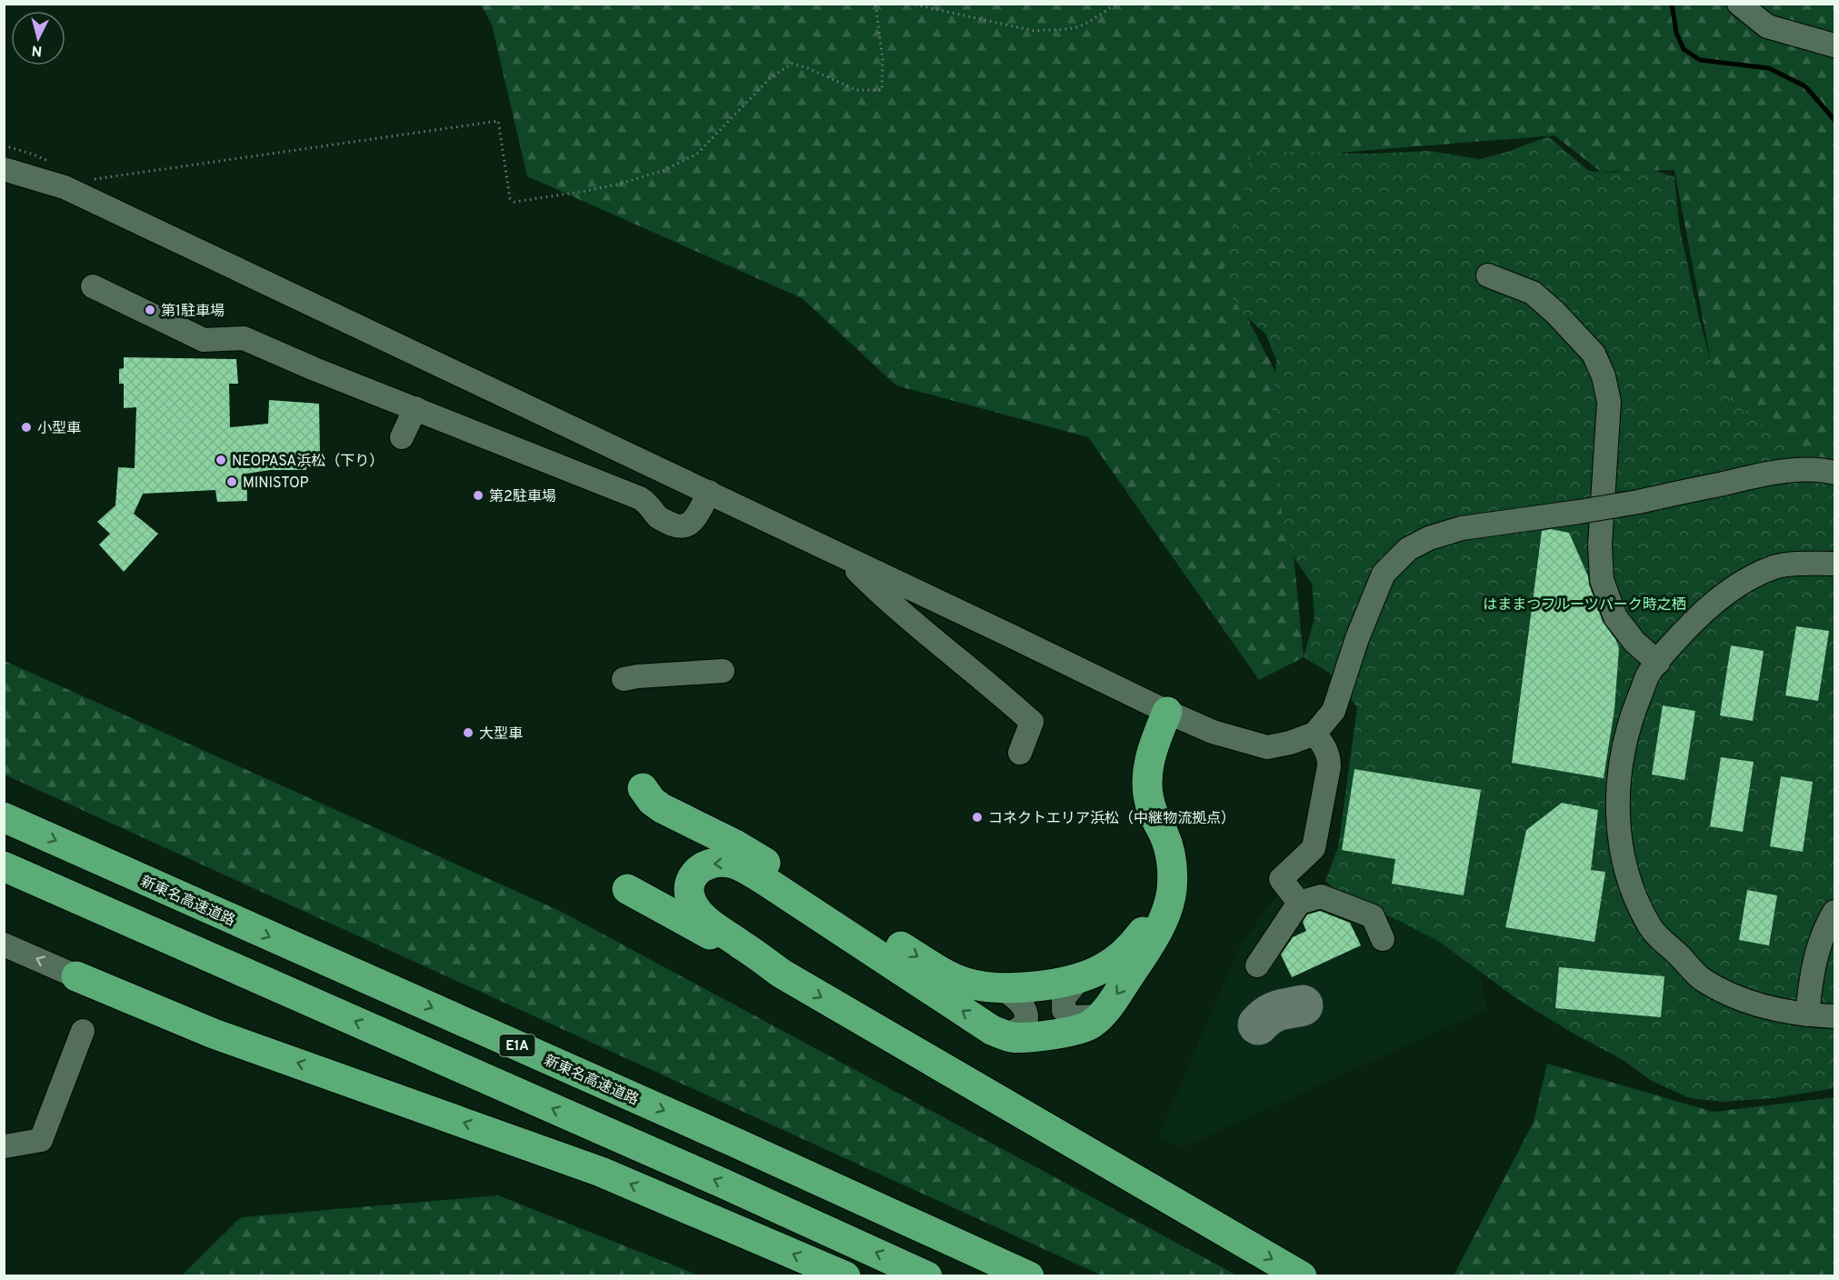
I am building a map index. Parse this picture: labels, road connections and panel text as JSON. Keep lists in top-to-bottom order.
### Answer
{
  "streets": {
    "highway": ["新東名高速道路", "E1A"]
  },
  "parks": ["はままつフルーツパーク時之栖"],
  "places": [
    "第1駐車場",
    "小型車",
    "NEOPASA浜松（下り）",
    "MINISTOP",
    "第2駐車場",
    "大型車",
    "コネクトエリア浜松（中継物流拠点）"
  ],
  "north": "bottom"
}
